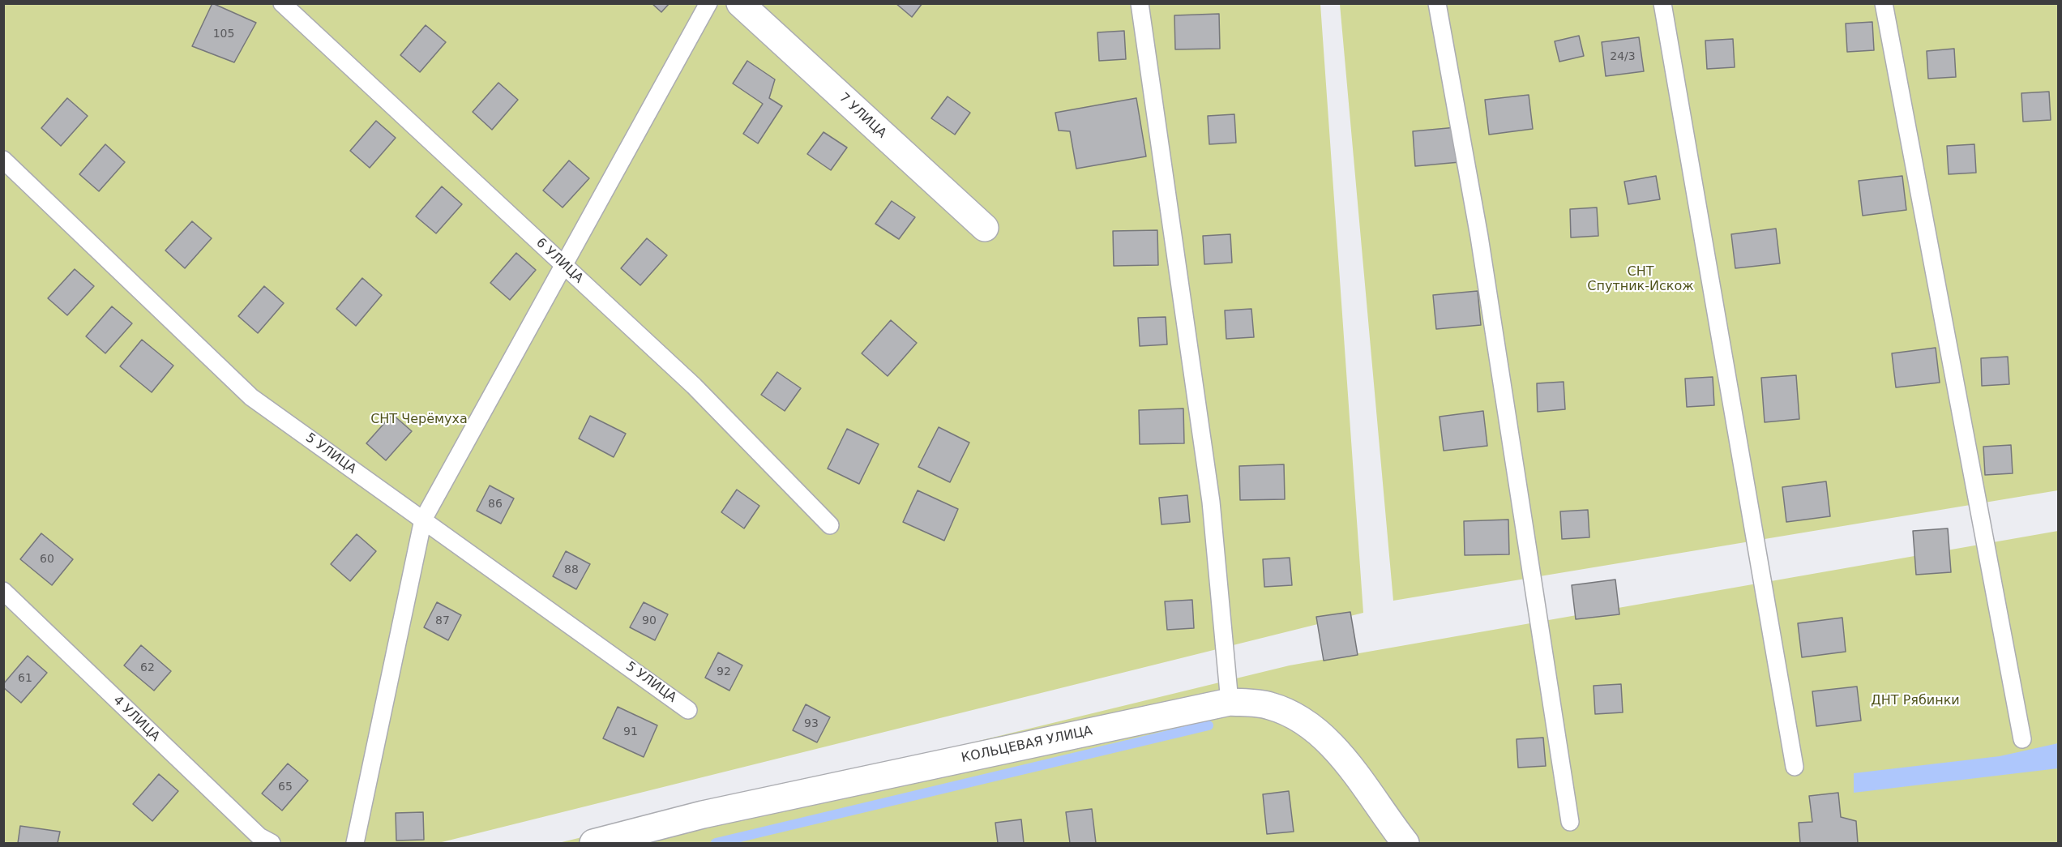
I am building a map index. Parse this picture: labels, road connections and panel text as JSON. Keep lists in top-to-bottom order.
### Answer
{
  "streets": {
    "street": ["7 УЛИЦА", "КОЛЬЦЕВАЯ УЛИЦА"],
    "lane": ["6 УЛИЦА", "5 УЛИЦА", "4 УЛИЦА"]
  },
  "parks": ["СНТ Спутник-Искож", "СНТ Черёмуха", "ДНТ Рябинки"],
  "house_numbers": [
    "105",
    "24/3",
    "86",
    "60",
    "88",
    "87",
    "90",
    "62",
    "92",
    "61",
    "93",
    "91",
    "65"
  ]
}
